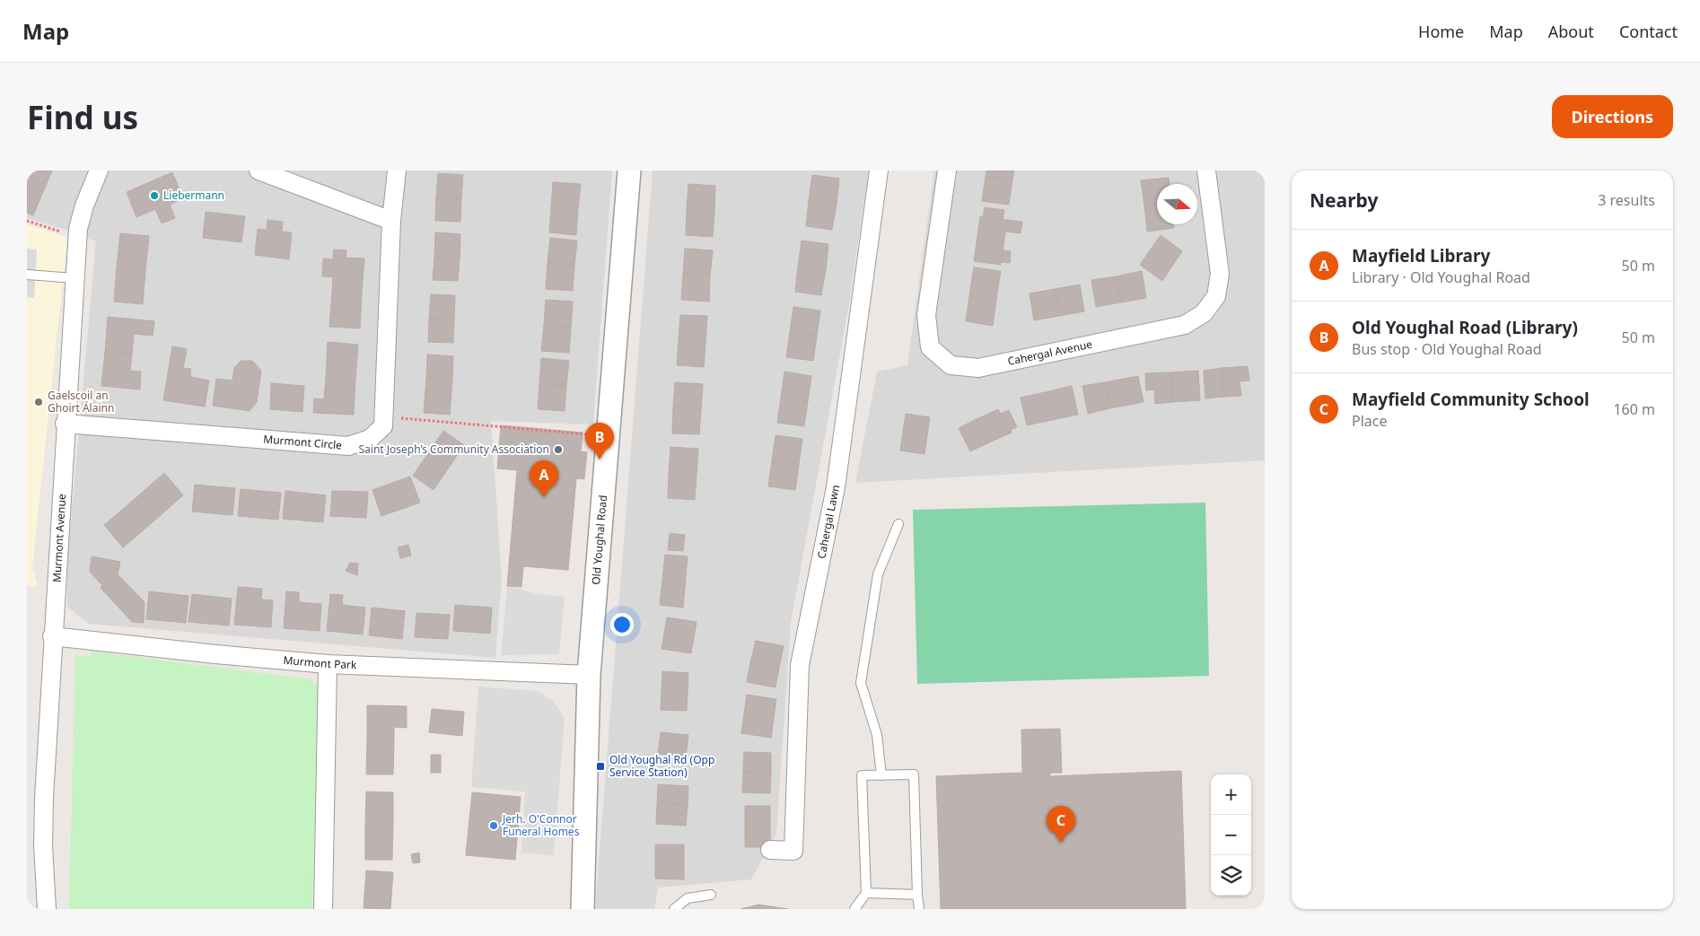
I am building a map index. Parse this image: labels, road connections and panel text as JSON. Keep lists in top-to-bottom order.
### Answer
{
  "streets": {
    "street": [
      "Cahergal Avenue",
      "Murmont Circle",
      "Cahergal Lawn",
      "Murmont Avenue",
      "Old Youghal Road",
      "Murmont Park"
    ]
  },
  "crossings": [
    ["Murmont Circle", "Murmont Avenue"],
    ["Murmont Avenue", "Murmont Park"],
    ["Old Youghal Road", "Murmont Park"]
  ],
  "places": {
    "other": [
      "Liebermann",
      "Gaelscoil an Ghoirt Álainn",
      "Saint Joseph’s Community Association",
      "Jerh. O'Connor Funeral Homes"
    ],
    "transit": ["Old Youghal Rd (Opp Service Station)"]
  },
  "north": "right",
  "page": {
    "header": "Map",
    "nav": [
      "Home",
      "Map",
      "About",
      "Contact"
    ],
    "buttons": "Directions",
    "title": "Find us",
    "heading": ["Nearby", "3 results"],
    "list": [
      {
        "mark": "A",
        "name": "Mayfield Library",
        "note": "Library · Old Youghal Road",
        "value": "50 m"
      },
      {
        "mark": "B",
        "name": "Old Youghal Road (Library)",
        "note": "Bus stop · Old Youghal Road",
        "value": "50 m"
      },
      {
        "mark": "C",
        "name": "Mayfield Community School",
        "note": "Place",
        "value": "160 m"
      }
    ],
    "pins": ["B", "A", "C"],
    "map_buttons": ["+", "−"]
  }
}
